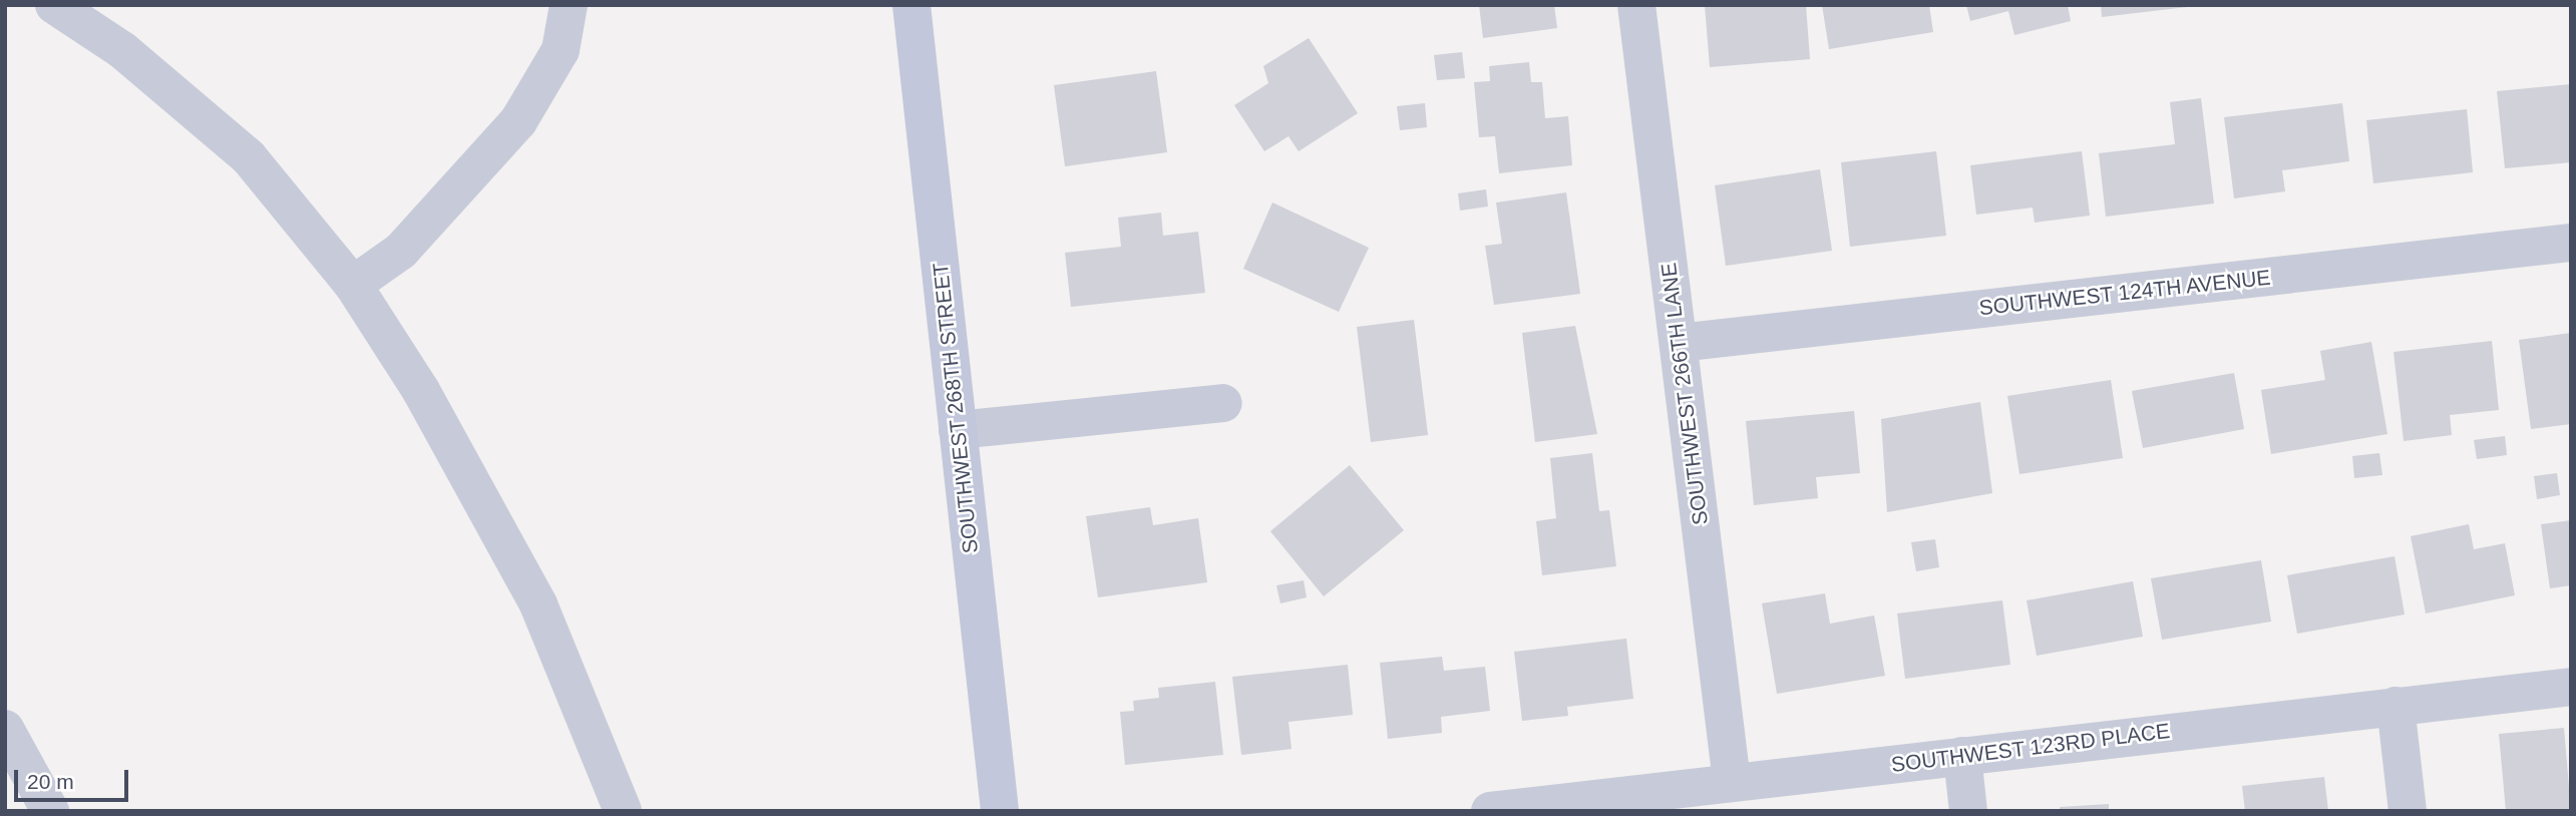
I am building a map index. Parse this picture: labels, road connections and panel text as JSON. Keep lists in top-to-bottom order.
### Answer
{
  "streets": {
    "main road": ["SOUTHWEST 268TH STREET"],
    "street": ["SOUTHWEST 124TH AVENUE", "SOUTHWEST 266TH LANE", "SOUTHWEST 123RD PLACE"]
  },
  "crossings": [
    ["SOUTHWEST 124TH AVENUE", "SOUTHWEST 266TH LANE"],
    ["SOUTHWEST 266TH LANE", "SOUTHWEST 123RD PLACE"]
  ],
  "scale_bar": "20 m"
}
